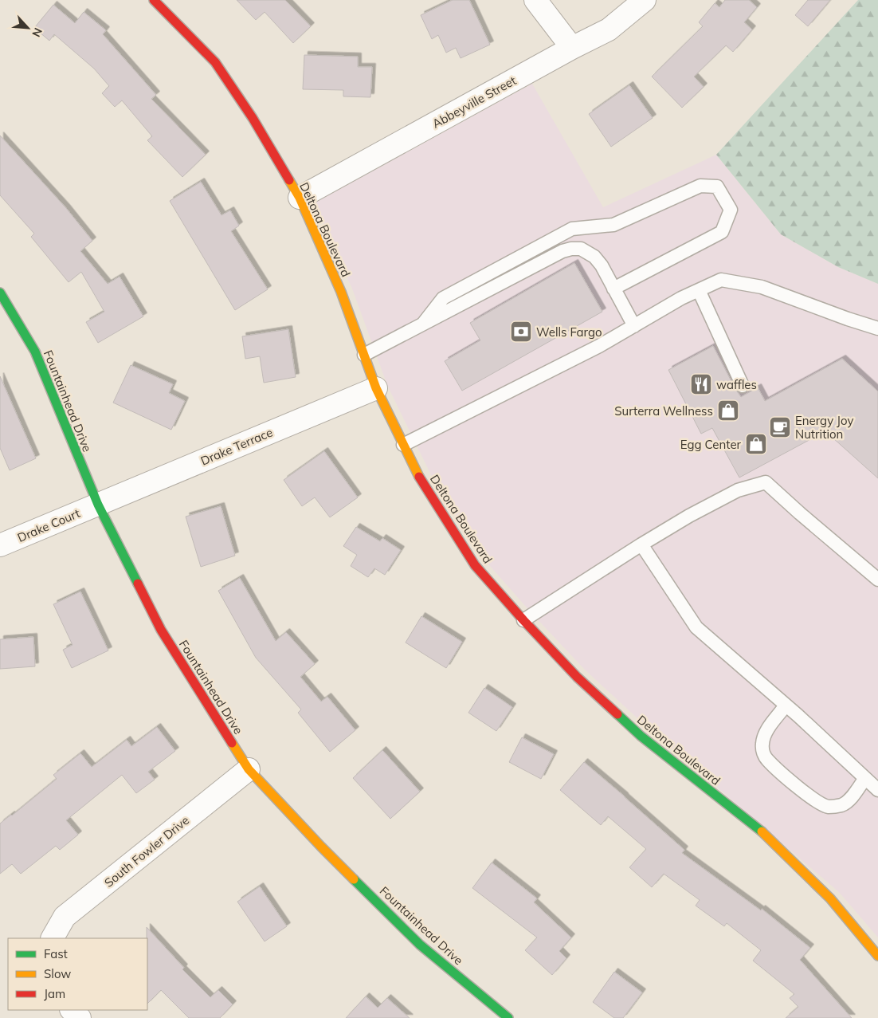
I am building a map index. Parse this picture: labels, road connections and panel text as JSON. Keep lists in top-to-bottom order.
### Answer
{
  "streets": {
    "street": [
      "Abbeyville Street",
      "Deltona Boulevard",
      "Fountainhead Drive",
      "Drake Terrace",
      "Drake Court",
      "South Fowler Drive"
    ]
  },
  "crossings": [
    ["Abbeyville Street", "Deltona Boulevard"],
    ["Deltona Boulevard", "Drake Terrace"],
    ["Fountainhead Drive", "Drake Terrace"],
    ["Fountainhead Drive", "Drake Court"],
    ["Fountainhead Drive", "South Fowler Drive"],
    ["Drake Terrace", "Drake Court"]
  ],
  "places": {
    "bank": ["Wells Fargo"],
    "restaurant": ["waffles"],
    "shop": ["Surterra Wellness", "Egg Center"],
    "cafe": ["Energy Joy Nutrition"]
  },
  "legend": ["Fast", "Slow", "Jam"],
  "north": "bottom right"
}
